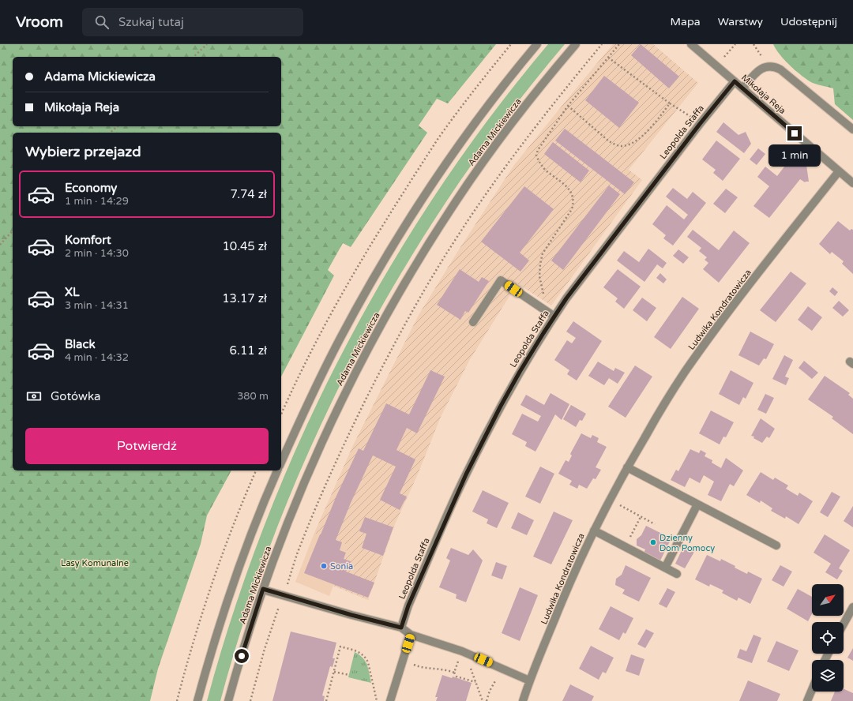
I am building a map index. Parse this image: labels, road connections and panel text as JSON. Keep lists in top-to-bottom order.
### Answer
{
  "streets": {
    "street": [
      "Mikołaja Reja",
      "Adama Mickiewicza",
      "Leopolda Staffa",
      "Ludwika Kondratowicza"
    ]
  },
  "crossings": [
    ["Mikołaja Reja", "Leopolda Staffa"],
    ["Mikołaja Reja", "Ludwika Kondratowicza"]
  ],
  "parks": ["Lasy Komunalne"],
  "places": ["Dzienny Dom Pomocy", "Sonia"],
  "north": "top right",
  "page": {
    "header": "Vroom",
    "search": "Szukaj tutaj",
    "nav": ["Mapa", "Warstwy", "Udostępnij"],
    "banner": ["Adama Mickiewicza", "Mikołaja Reja"],
    "heading": "Wybierz przejazd",
    "bubble": "1 min",
    "list": [
      {
        "name": "Economy",
        "note": "1 min · 14:29",
        "value": "7.74 zł"
      },
      {
        "name": "Komfort",
        "note": "2 min · 14:30",
        "value": "10.45 zł"
      },
      {
        "name": "XL",
        "note": "3 min · 14:31",
        "value": "13.17 zł"
      },
      {
        "name": "Black",
        "note": "4 min · 14:32",
        "value": "6.11 zł"
      }
    ],
    "pay": ["Gotówka", "380 m"],
    "buttons": "Potwierdź"
  }
}
